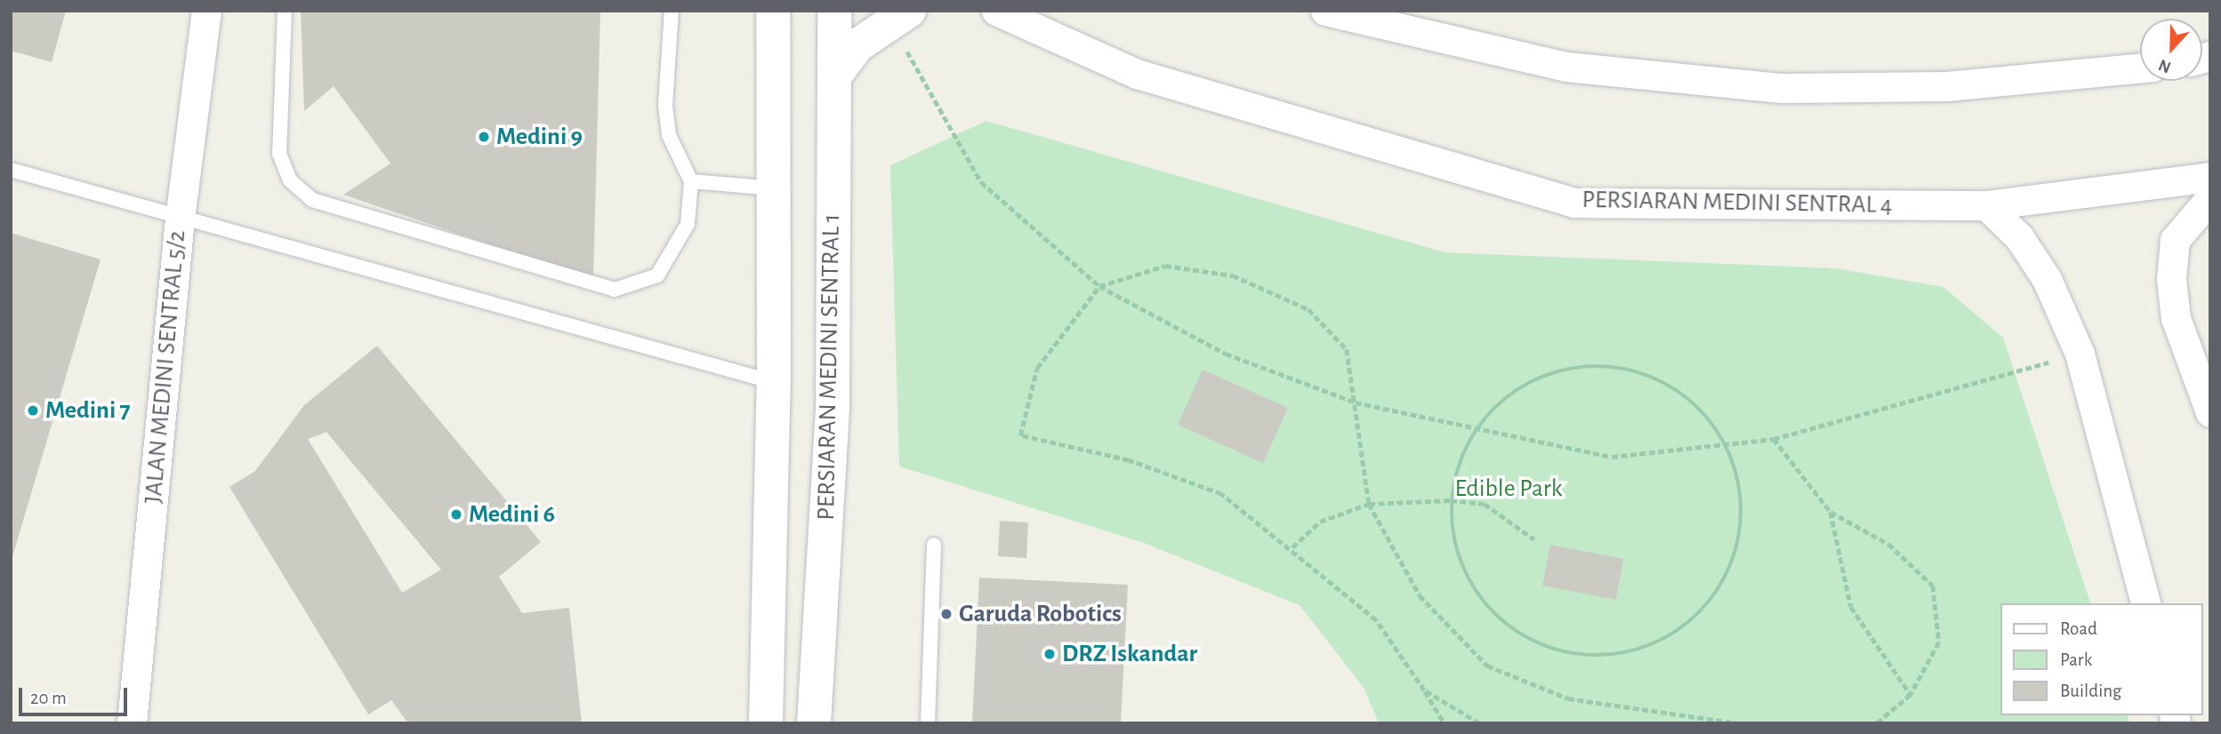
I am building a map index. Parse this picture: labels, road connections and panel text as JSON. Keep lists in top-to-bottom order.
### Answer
{
  "streets": {
    "street": ["PERSIARAN MEDINI SENTRAL 4", "JALAN MEDINI SENTRAL 5/2", "PERSIARAN MEDINI SENTRAL 1"]
  },
  "parks": ["Edible Park"],
  "places": [
    "Medini 9",
    "Medini 7",
    "Medini 6",
    "Garuda Robotics",
    "DRZ Iskandar"
  ],
  "legend": ["Road", "Park", "Building"],
  "scale_bar": "20 m",
  "north": "bottom"
}
